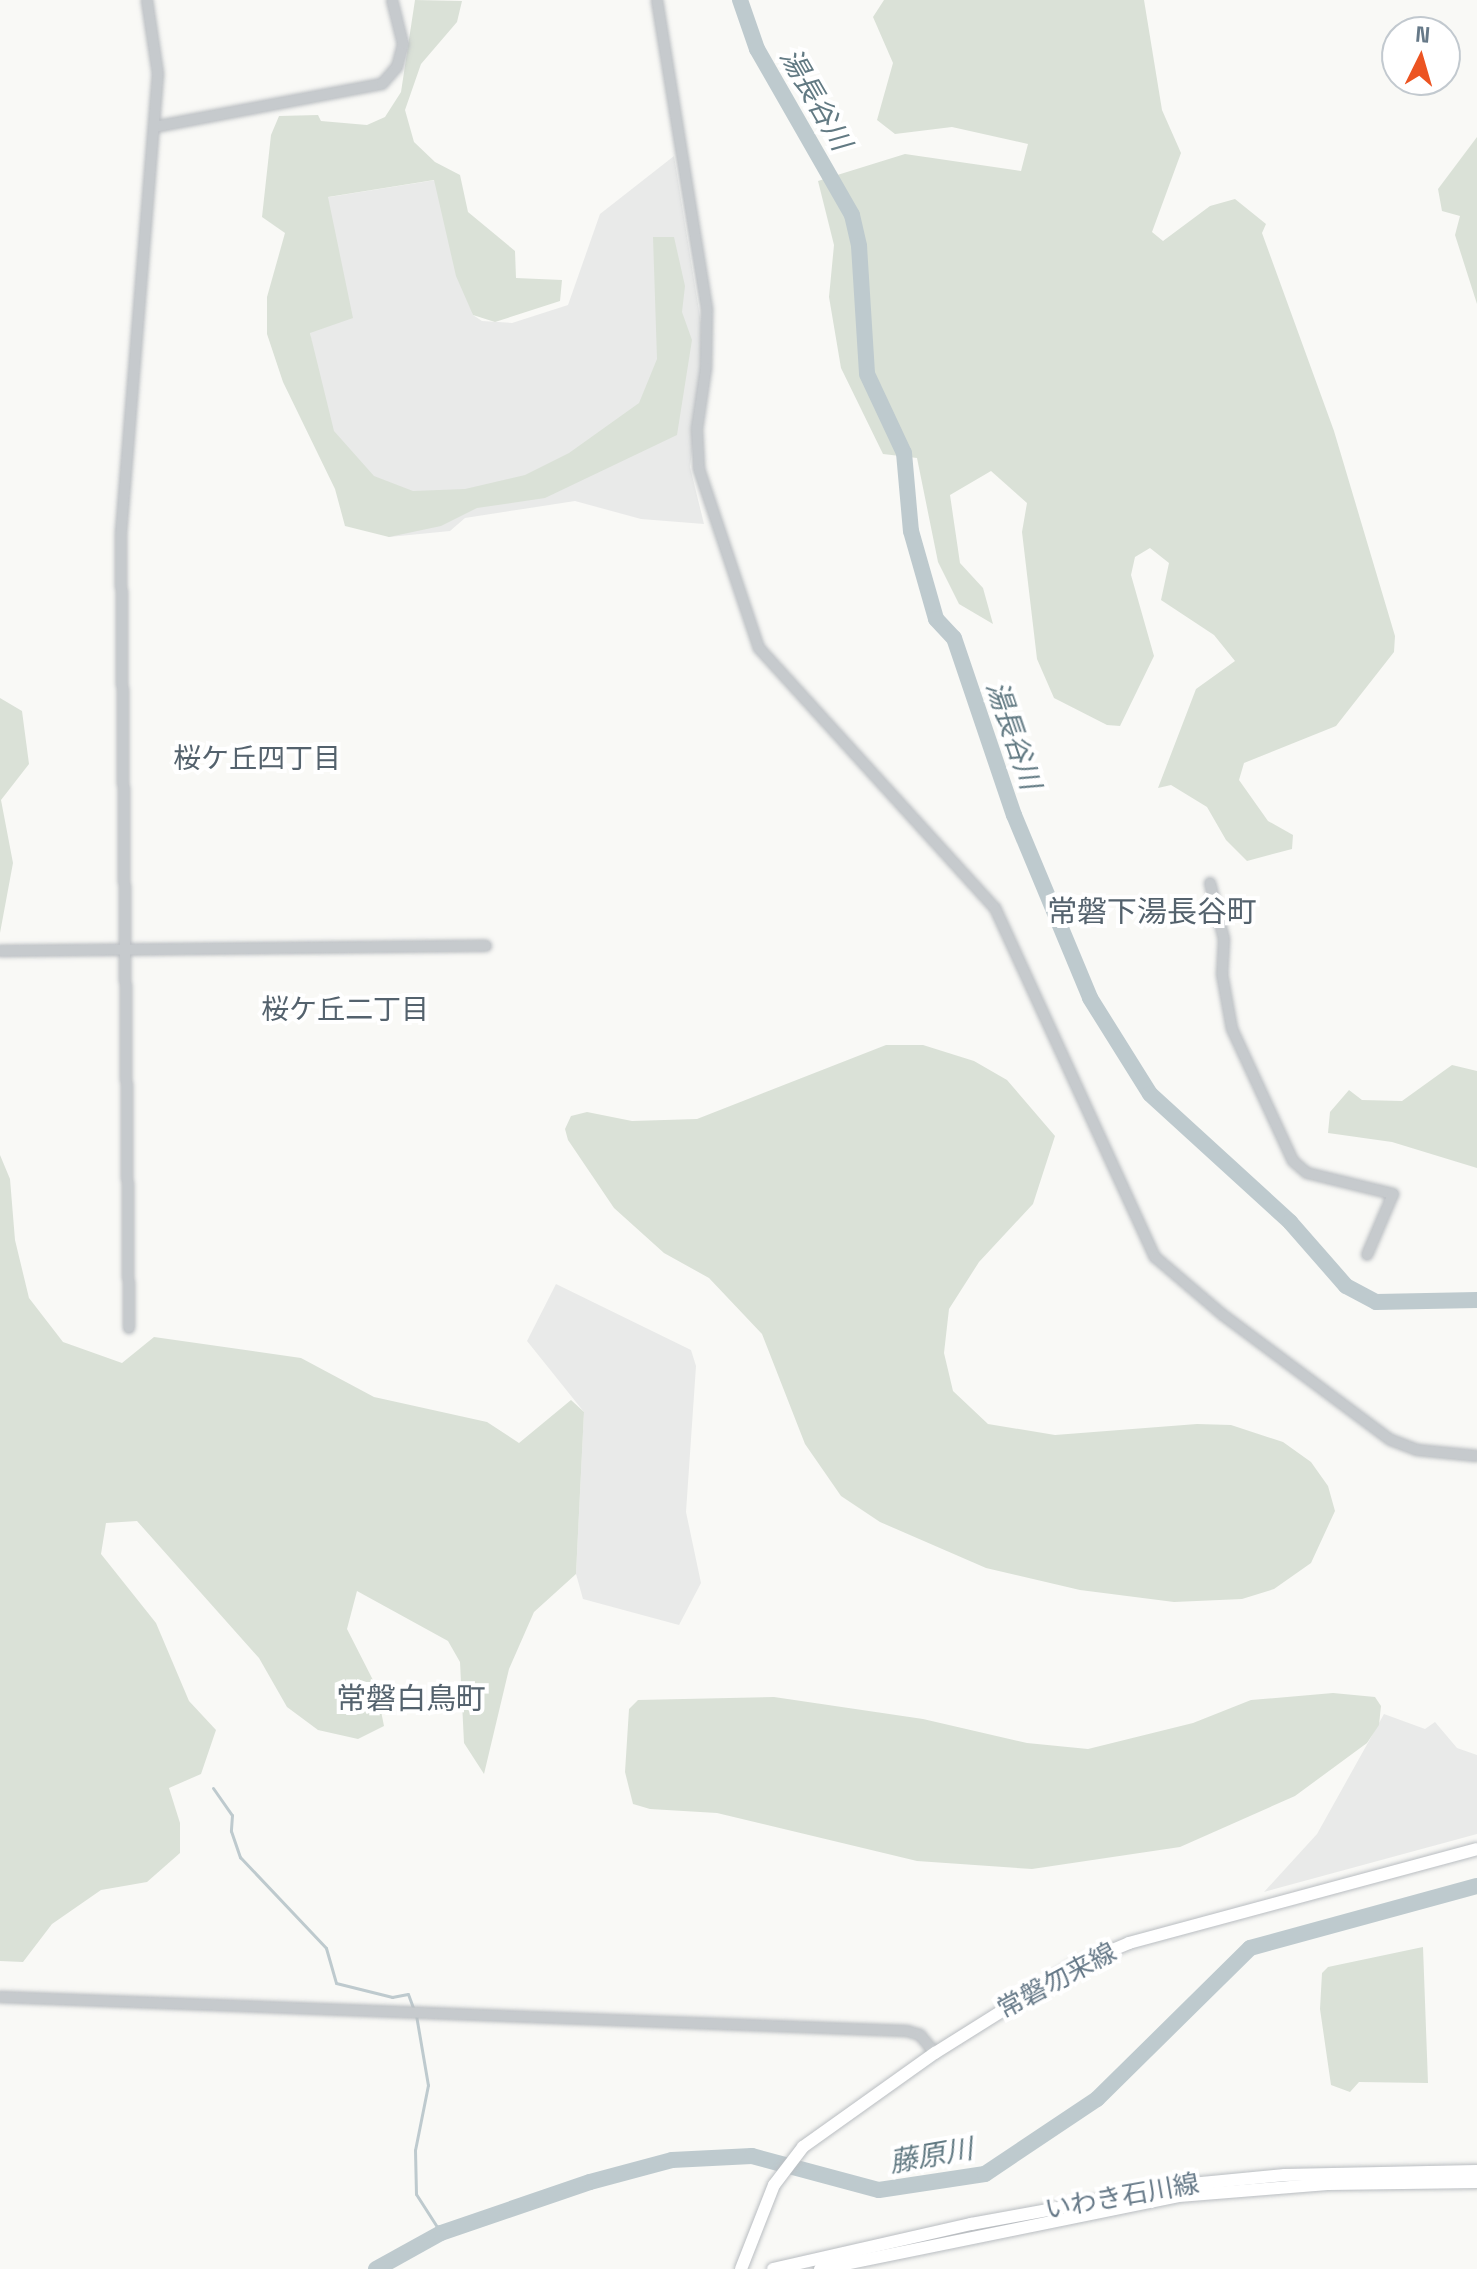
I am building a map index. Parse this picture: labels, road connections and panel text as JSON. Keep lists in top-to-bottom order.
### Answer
{
  "streets": {
    "main road": ["常磐勿来線", "いわき石川線"]
  },
  "districts": [
    "桜ケ丘四丁目",
    "常磐下湯長谷町",
    "桜ケ丘二丁目",
    "常磐白鳥町"
  ],
  "water": ["湯長谷川", "藤原川"],
  "north": "top"
}
